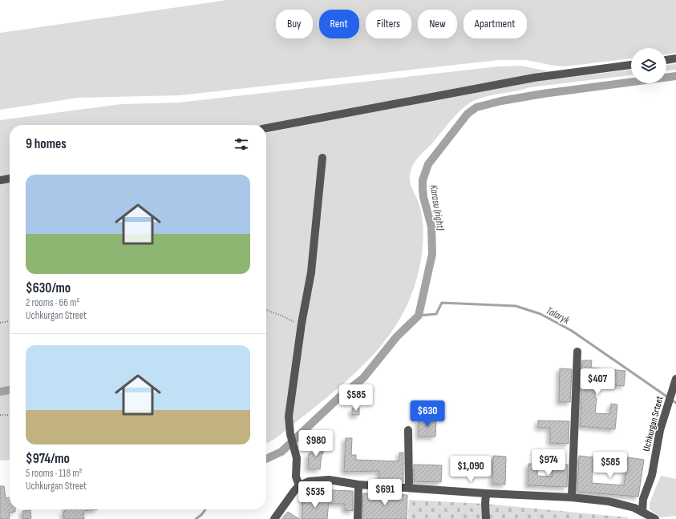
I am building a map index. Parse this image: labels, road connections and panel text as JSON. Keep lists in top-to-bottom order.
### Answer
{
  "streets": {
    "street": ["Uchkurgan Srteet"]
  },
  "water": ["Karasu (right)", "Talaryk"],
  "page": {
    "chip": [
      "Buy",
      "Rent",
      "Filters",
      "New",
      "Apartment"
    ],
    "heading": "9 homes",
    "list": [
      {
        "name": "$630/mo",
        "note": "2 rooms · 66 m² · Uchkurgan Street"
      },
      {
        "name": "$974/mo",
        "note": "5 rooms · 118 m² · Uchkurgan Street"
      }
    ],
    "price": [
      "$407",
      "$585",
      "$630",
      "$980",
      "$974",
      "$585",
      "$1,090",
      "$691",
      "$535"
    ]
  }
}
